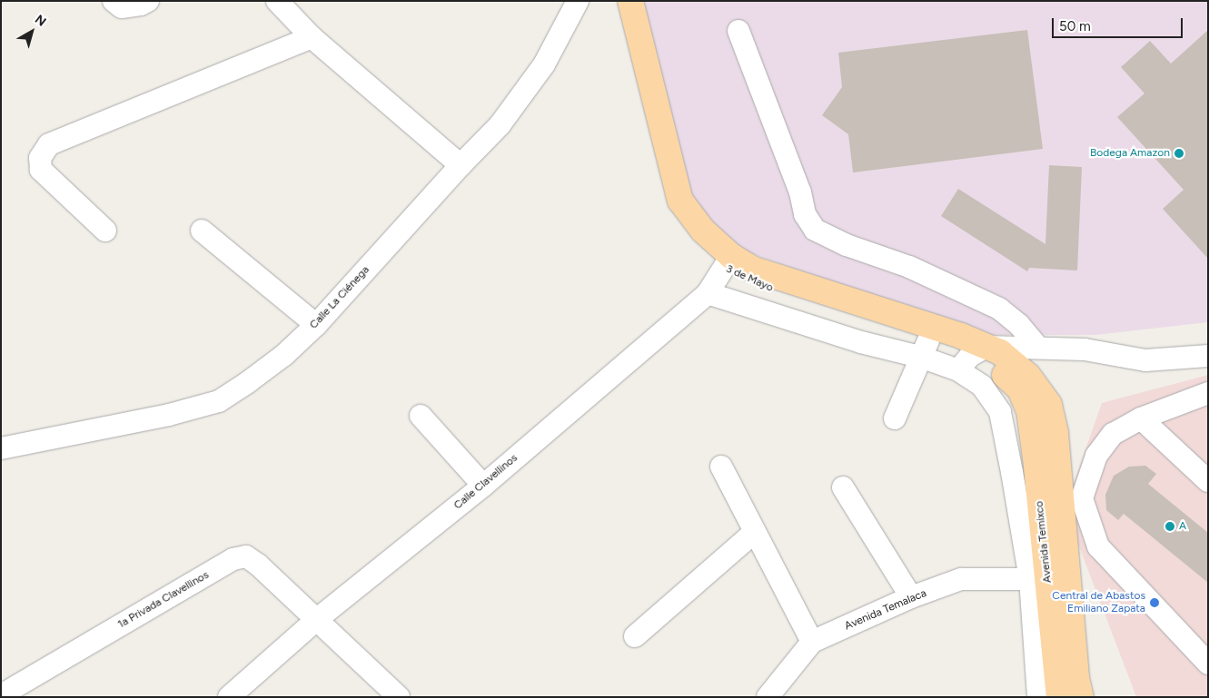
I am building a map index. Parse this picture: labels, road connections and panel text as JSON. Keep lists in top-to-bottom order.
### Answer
{
  "streets": {
    "main road": ["3 de Mayo", "Avenida Temixco"],
    "street": [
      "Calle La Ciénega",
      "Calle Clavellinos",
      "1a Privada Clavellinos",
      "Avenida Temalaca"
    ]
  },
  "crossings": [
    ["3 de Mayo", "Calle Clavellinos"],
    ["3 de Mayo", "Avenida Temixco"],
    ["Calle Clavellinos", "1a Privada Clavellinos"]
  ],
  "places": ["Bodega Amazon", "A", "Central de Abastos Emiliano Zapata"],
  "scale_bar": "50 m",
  "north": "top right"
}
